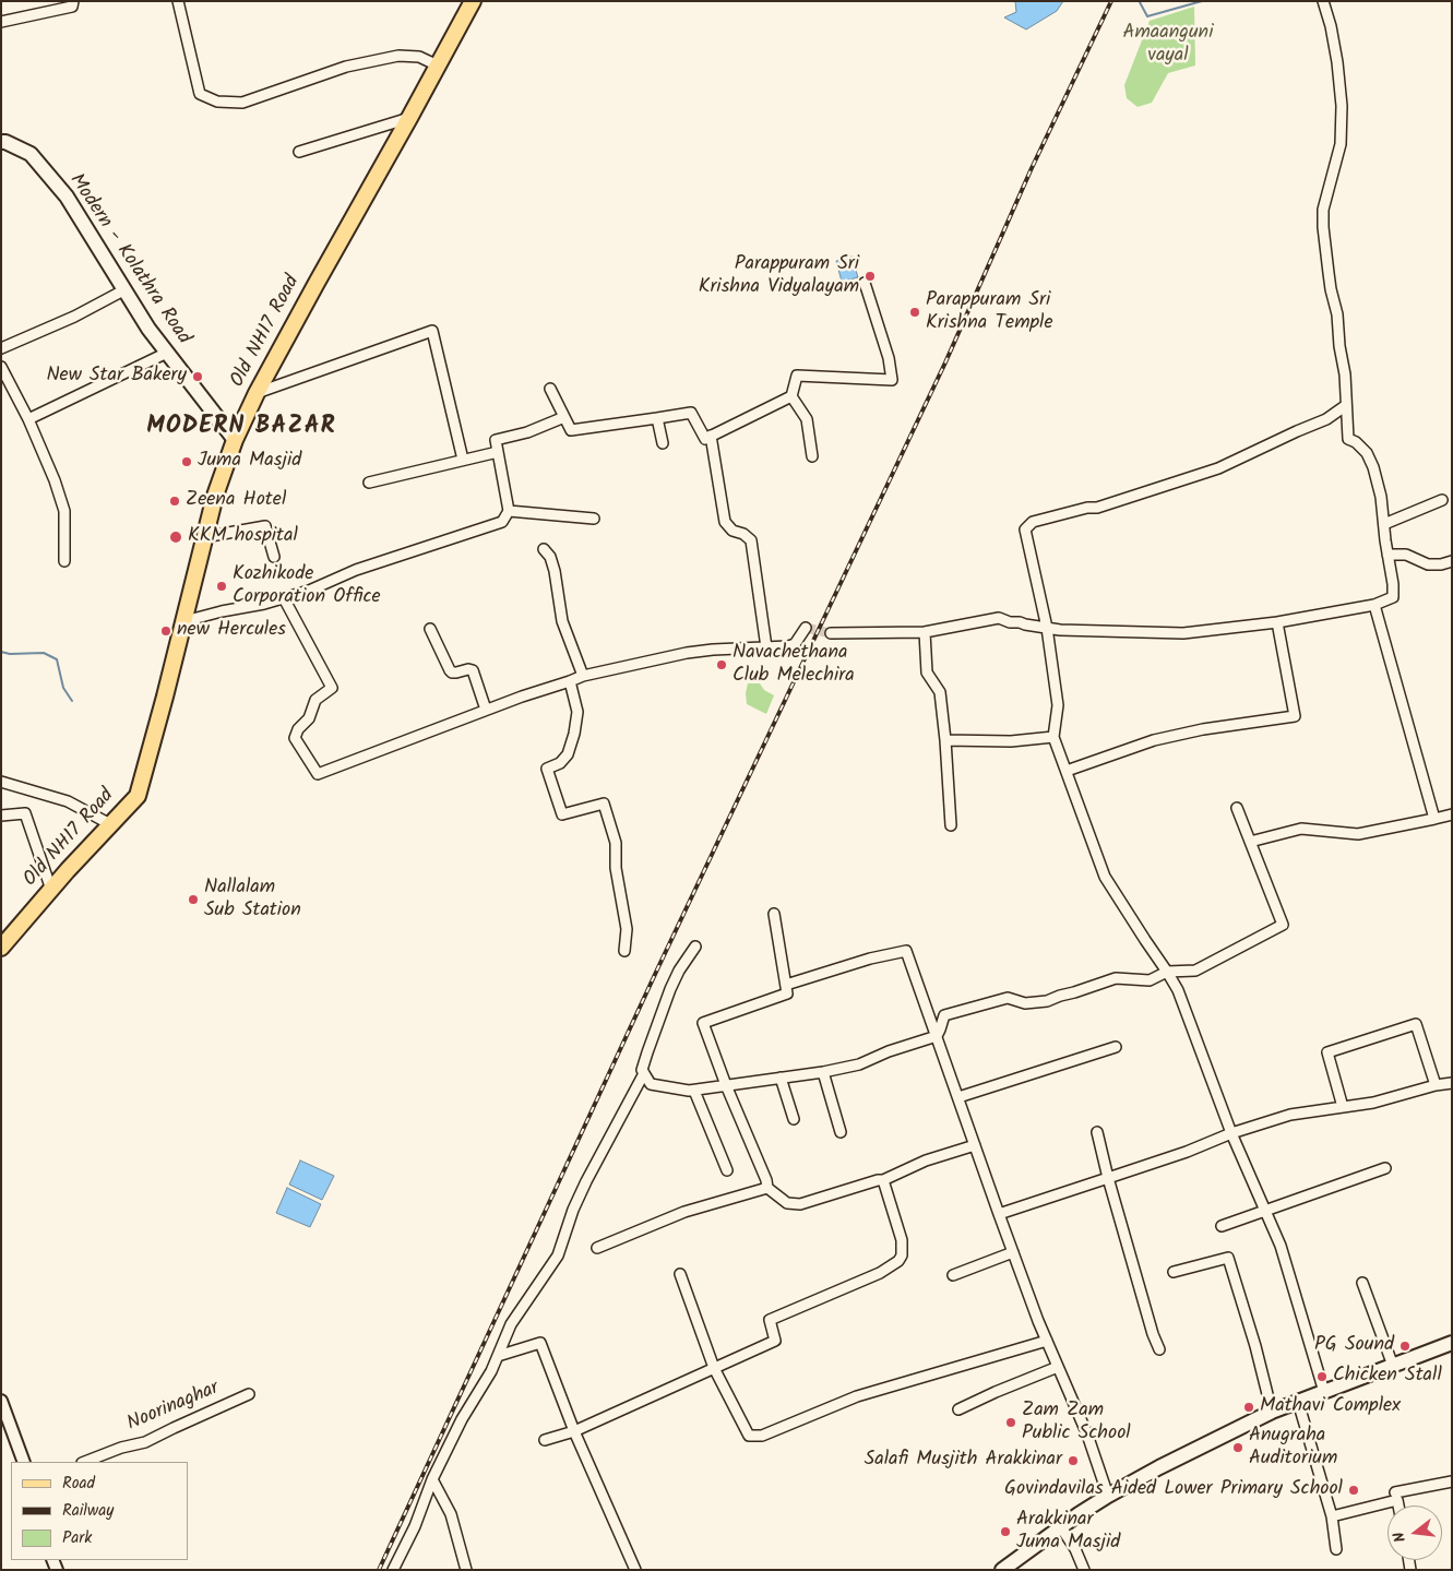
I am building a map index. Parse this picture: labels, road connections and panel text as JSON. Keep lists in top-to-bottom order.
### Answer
{
  "streets": {
    "main road": ["Modern - Kolathra Road", "Old NH17 Road"],
    "street": ["Noorinaghar"]
  },
  "crossings": [
    ["Modern - Kolathra Road", "Old NH17 Road"]
  ],
  "districts": ["MODERN BAZAR"],
  "parks": ["Amaanguni vayal"],
  "places": [
    "Parappuram Sri Krishna Vidyalayam",
    "Parappuram Sri Krishna Temple",
    "New Star Bakery",
    "Juma Masjid",
    "Zeena Hotel",
    "KKM hospital",
    "Kozhikode Corporation Office",
    "new Hercules",
    "Navachethana Club Melechira",
    "Nallalam Sub Station",
    "PG Sound",
    "Chicken Stall",
    "Mathavi Complex",
    "Zam Zam Public School",
    "Anugraha Auditorium",
    "Salafi Musjith Arakkinar",
    "Govindavilas Aided Lower Primary School",
    "Arakkinar Juma Masjid"
  ],
  "legend": ["Road", "Railway", "Park"],
  "north": "left"
}
